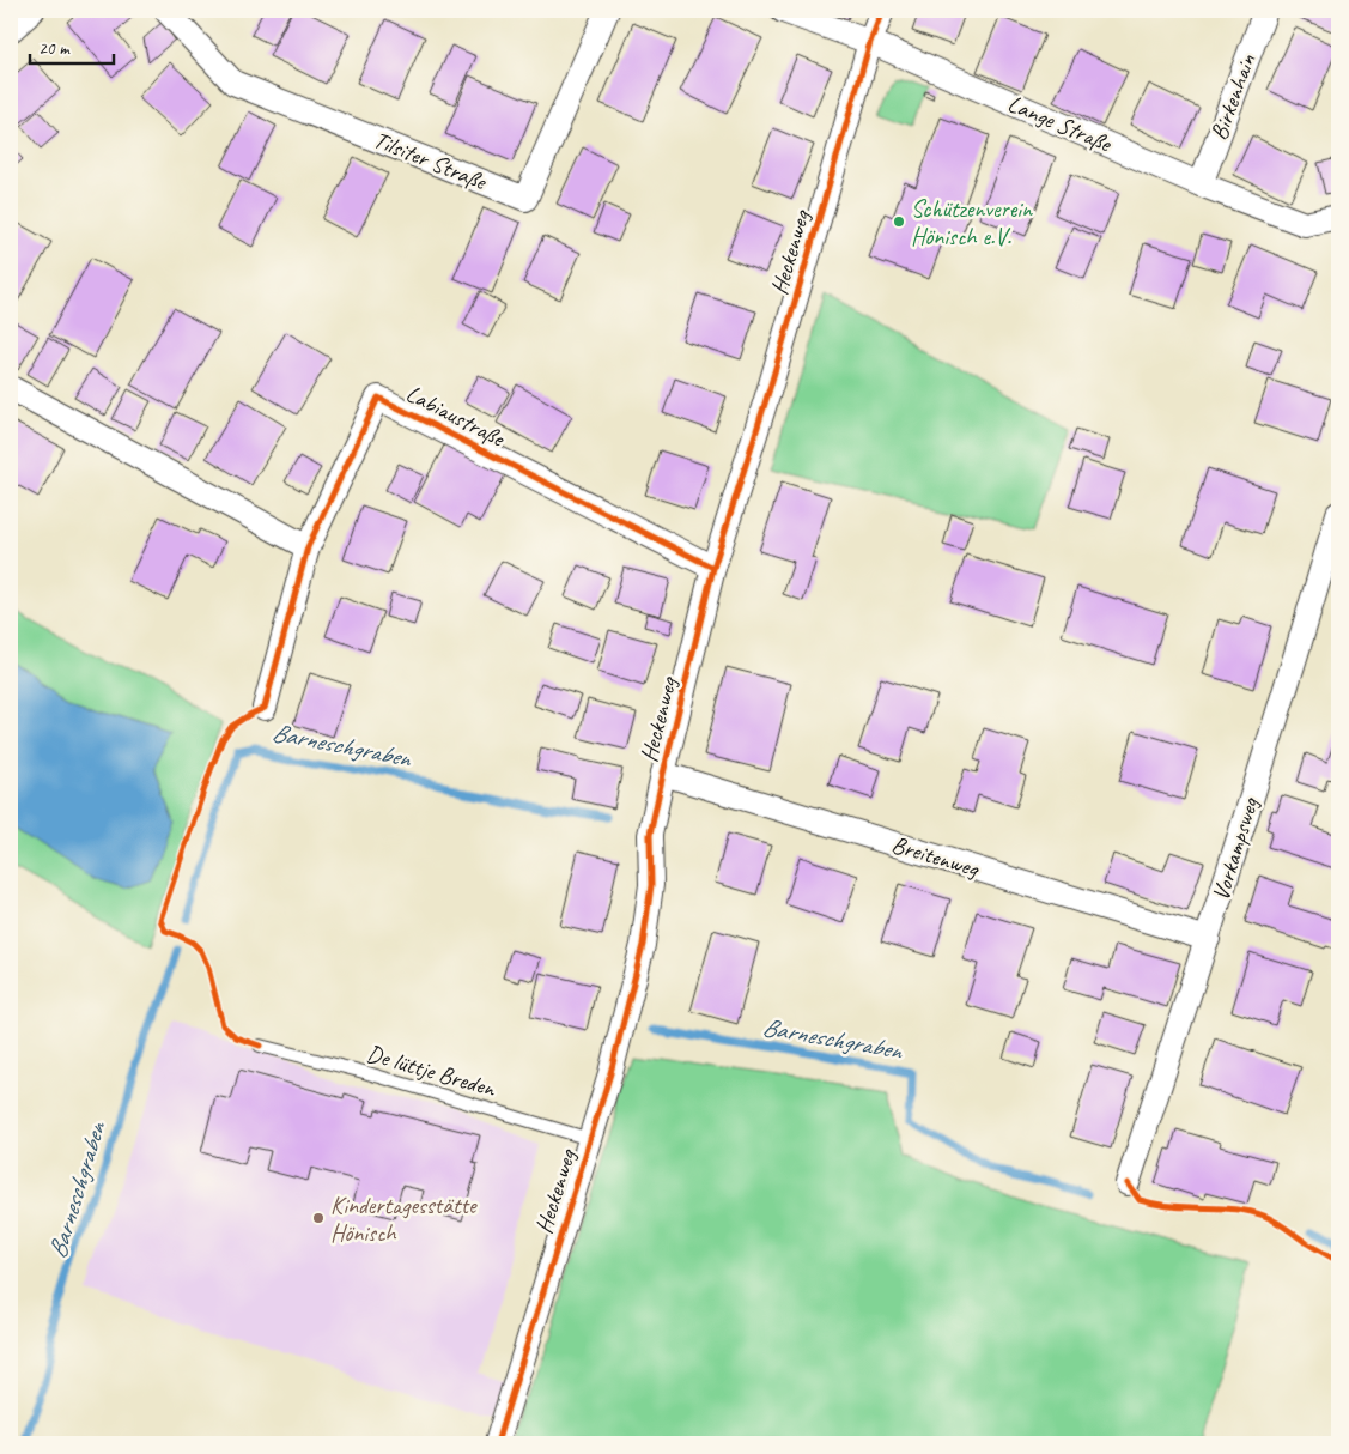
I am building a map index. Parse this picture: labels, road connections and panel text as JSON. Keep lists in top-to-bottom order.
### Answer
{
  "streets": {
    "street": [
      "Birkenhain",
      "Lange Straße",
      "Tilsiter Straße",
      "Heckenweg",
      "Labiaustraße",
      "Vorkampsweg",
      "Breitenweg"
    ],
    "lane": ["De lüttje Breden"]
  },
  "crossings": [
    ["Birkenhain", "Lange Straße"],
    ["Lange Straße", "Heckenweg"],
    ["Heckenweg", "Labiaustraße"],
    ["Heckenweg", "Breitenweg"],
    ["Heckenweg", "De lüttje Breden"],
    ["Vorkampsweg", "Breitenweg"]
  ],
  "water": ["Barneschgraben"],
  "places": ["Schützenverein Hönisch e.V.", "Kindertagesstätte Hönisch"],
  "scale_bar": "20 m"
}
